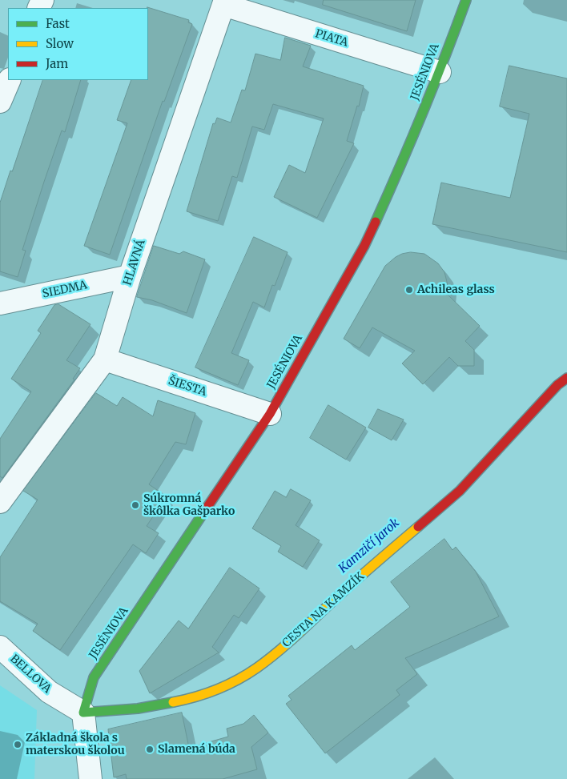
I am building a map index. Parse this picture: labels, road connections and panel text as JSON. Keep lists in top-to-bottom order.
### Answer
{
  "streets": {
    "street": [
      "PIATA",
      "JESÉNIOVA",
      "HLAVNÁ",
      "SIEDMA",
      "ŠIESTA",
      "CESTA NA KAMZÍK",
      "BELLOVA"
    ]
  },
  "crossings": [
    ["PIATA", "JESÉNIOVA"],
    ["PIATA", "HLAVNÁ"],
    ["JESÉNIOVA", "ŠIESTA"],
    ["JESÉNIOVA", "CESTA NA KAMZÍK"],
    ["JESÉNIOVA", "BELLOVA"],
    ["HLAVNÁ", "SIEDMA"],
    ["HLAVNÁ", "ŠIESTA"],
    ["CESTA NA KAMZÍK", "BELLOVA"]
  ],
  "water": ["Kamzičí jarok"],
  "places": [
    "Achileas glass",
    "Súkromná škôlka Gašparko",
    "Základná škola s materskou školou",
    "Slamená búda"
  ],
  "legend": ["Fast", "Slow", "Jam"]
}
